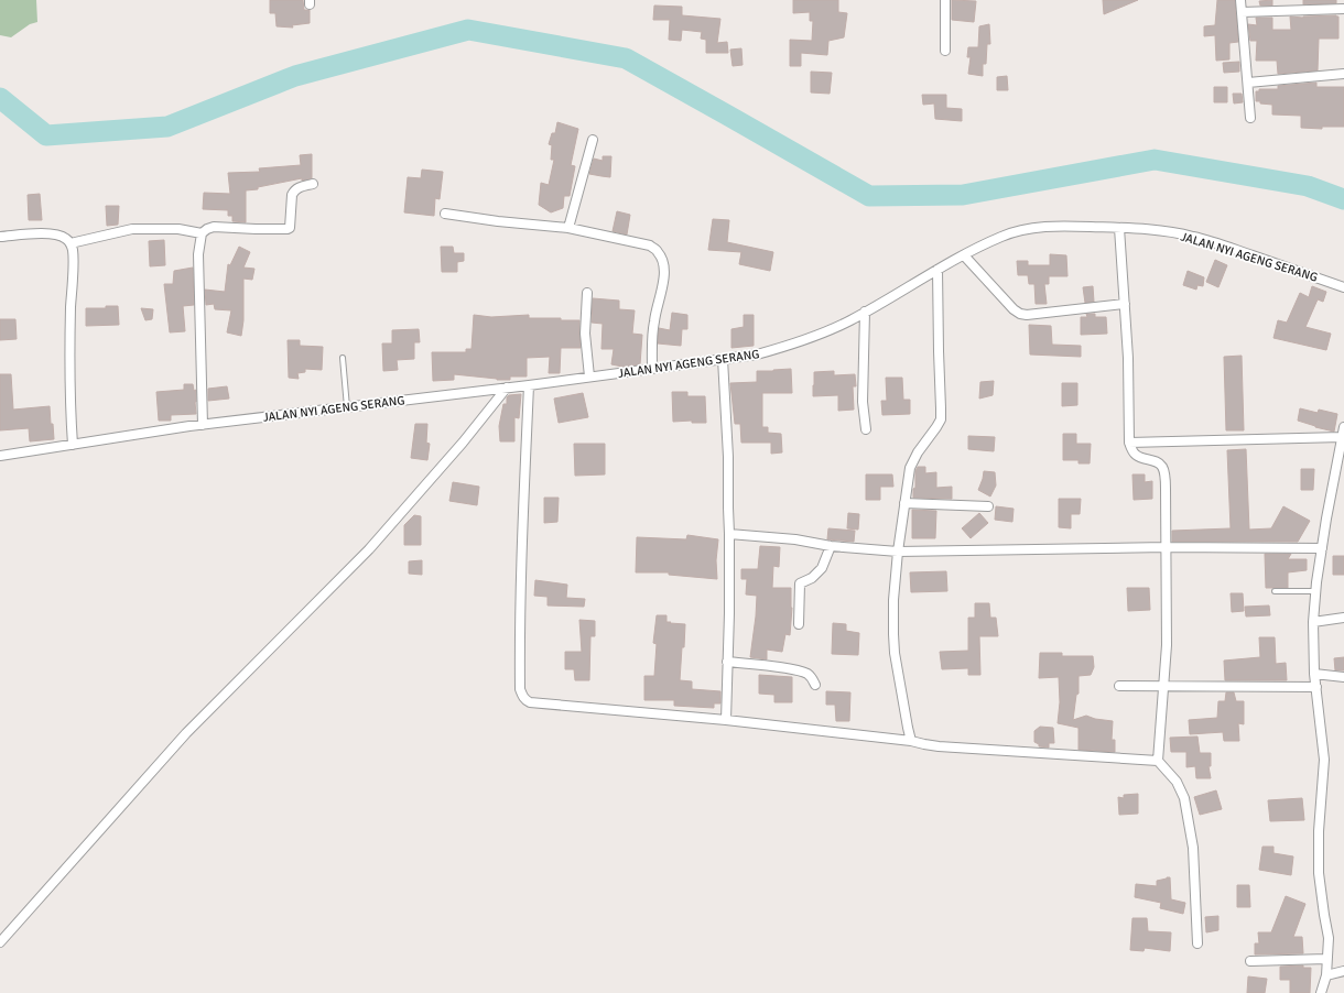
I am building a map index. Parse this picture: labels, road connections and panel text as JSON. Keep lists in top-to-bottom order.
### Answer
{
  "streets": {
    "street": ["JALAN NYI AGENG SERANG"]
  }
}
